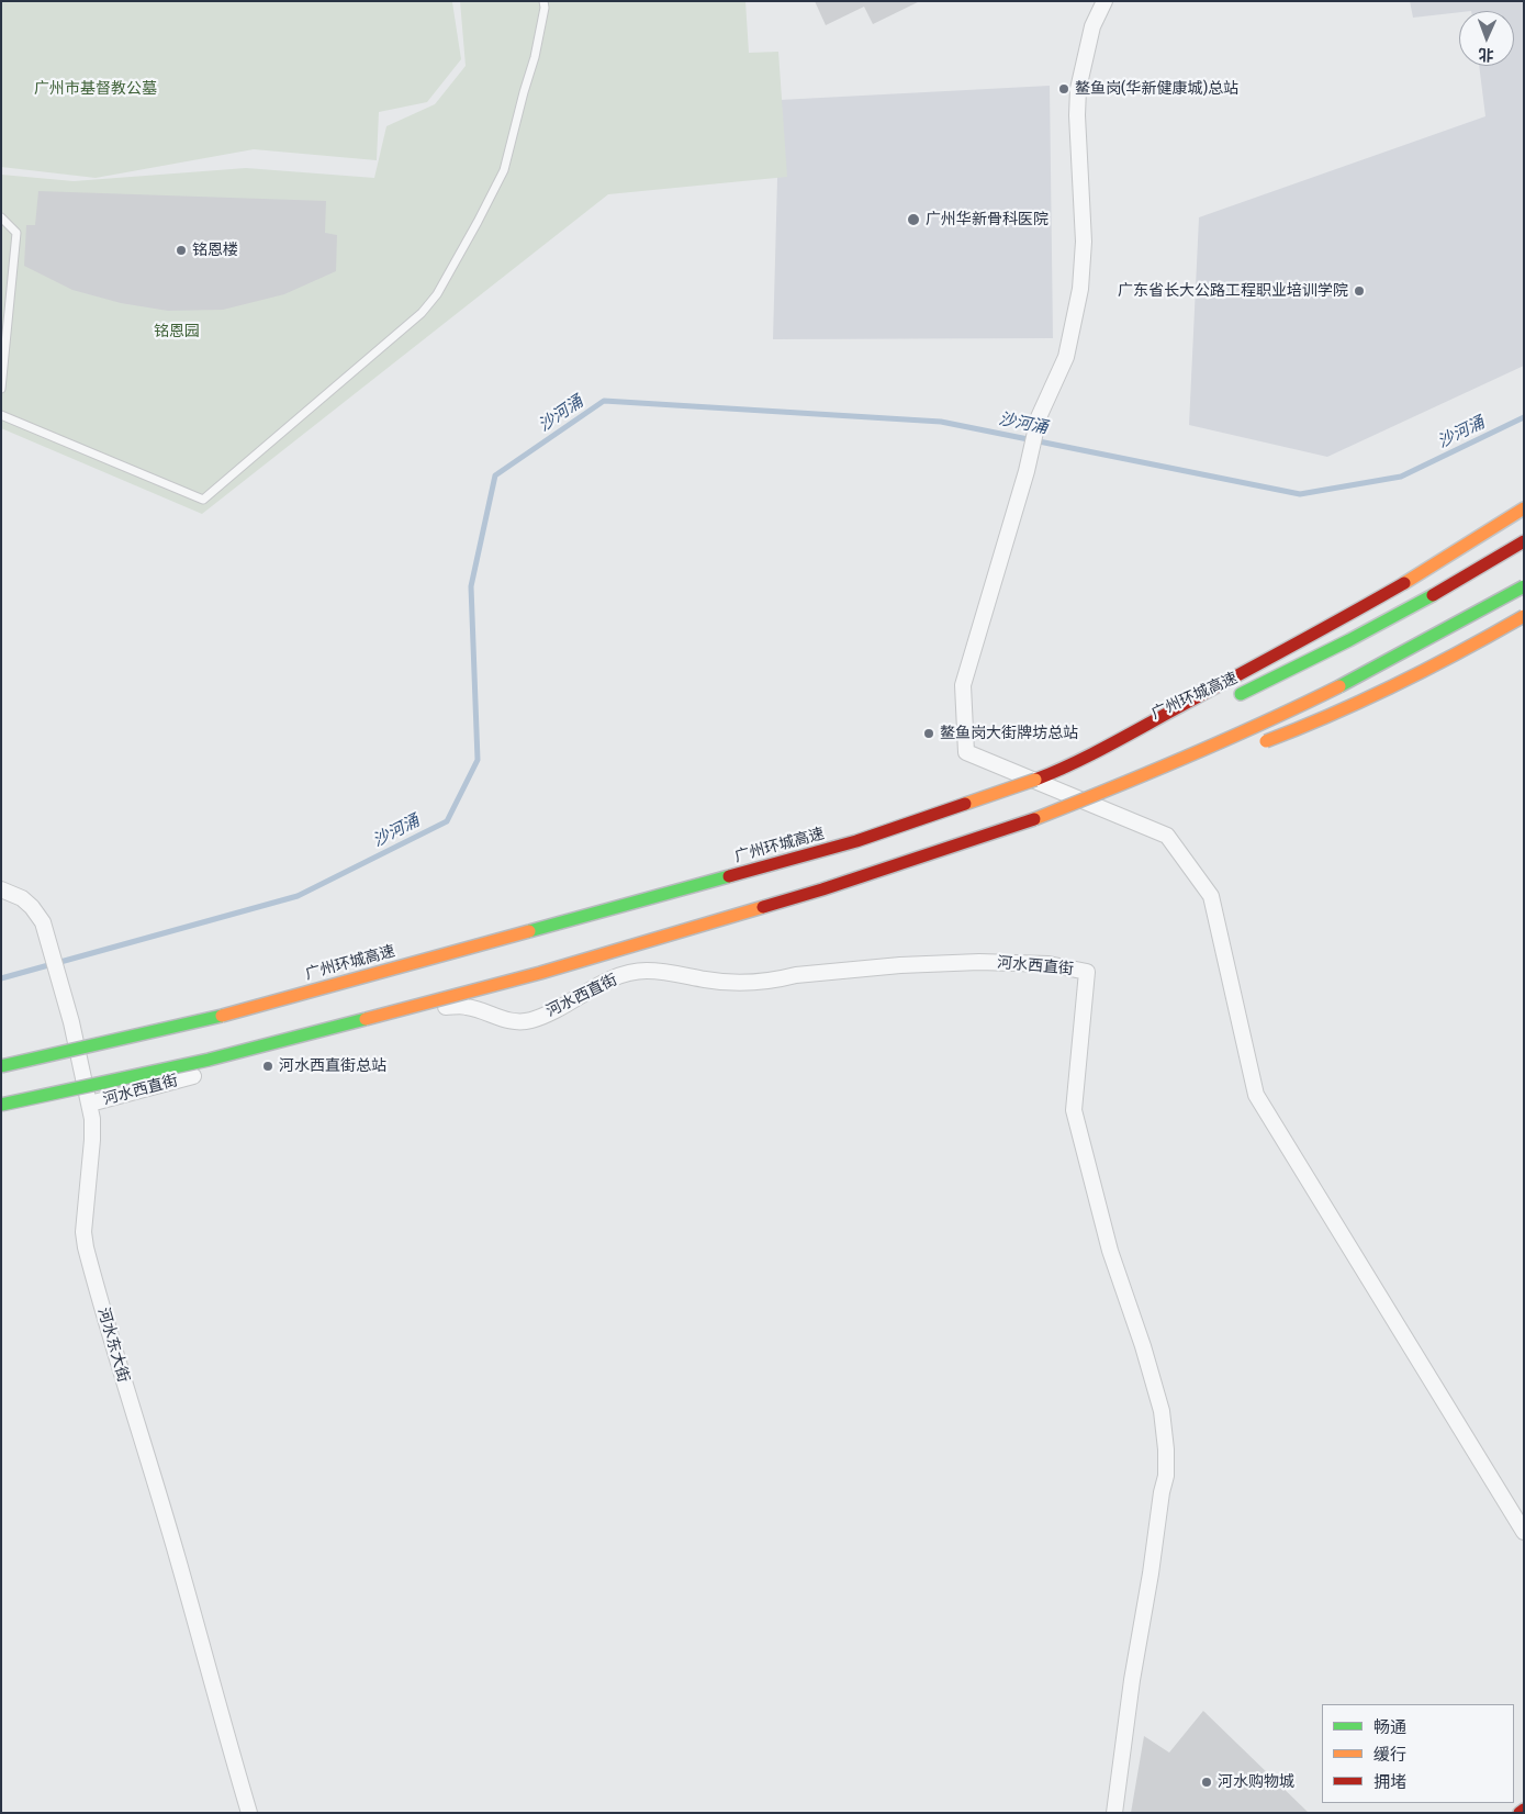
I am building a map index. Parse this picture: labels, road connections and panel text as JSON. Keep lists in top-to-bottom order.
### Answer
{
  "streets": {
    "main road": ["广州环城高速"],
    "street": ["河水西直街", "河水东大街"]
  },
  "crossings": [
    ["河水西直街", "河水东大街"]
  ],
  "water": ["沙河涌"],
  "parks": ["广州市基督教公墓", "铭恩园"],
  "places": [
    "鳌鱼岗(华新健康城)总站",
    "广州华新骨科医院",
    "铭恩楼",
    "广东省长大公路工程职业培训学院",
    "鳌鱼岗大街牌坊总站",
    "河水西直街总站",
    "河水购物城"
  ],
  "legend": ["畅通", "缓行", "拥堵"],
  "north": "bottom"
}
